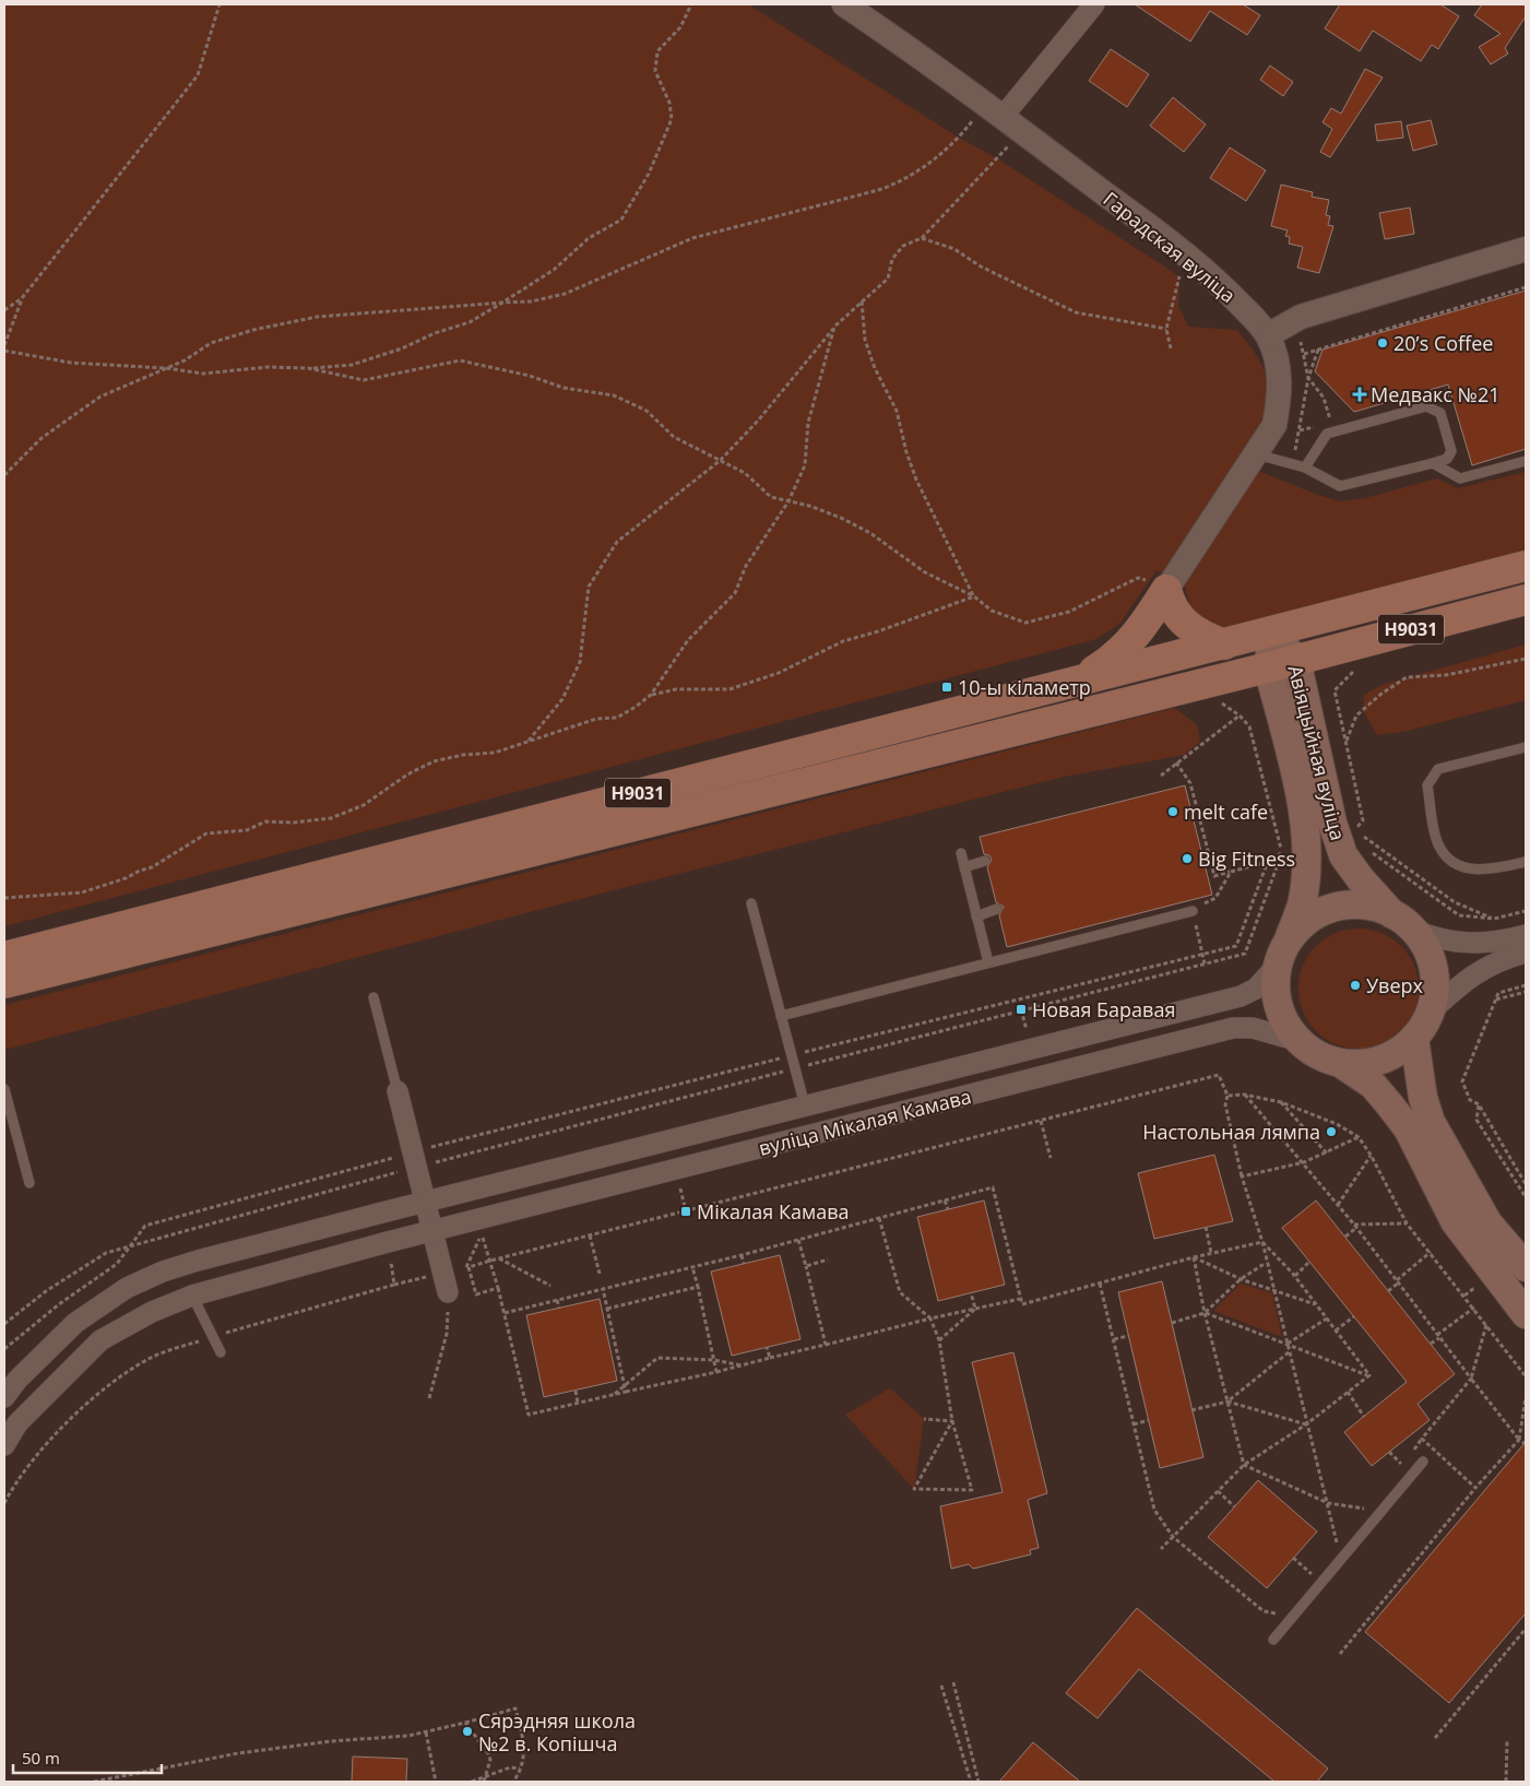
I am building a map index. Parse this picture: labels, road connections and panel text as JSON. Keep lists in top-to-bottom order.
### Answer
{
  "streets": {
    "main road": ["Н9031", "Авіяцыйная вуліца"],
    "street": ["Гарадская вуліца", "вуліца Мікалая Камава"]
  },
  "crossings": [
    ["Н9031", "Авіяцыйная вуліца"],
    ["Авіяцыйная вуліца", "вуліца Мікалая Камава"]
  ],
  "places": {
    "other": [
      "20’s Coffee",
      "melt cafe",
      "Big Fitness",
      "Уверх",
      "Настольная лямпа",
      "Сярэдняя школа №2 в. Копішча"
    ],
    "health": ["Медвакс №21"],
    "transit": ["10-ы кіламетр", "Новая Баравая", "Мікалая Камава"]
  },
  "scale_bar": "50 m"
}
